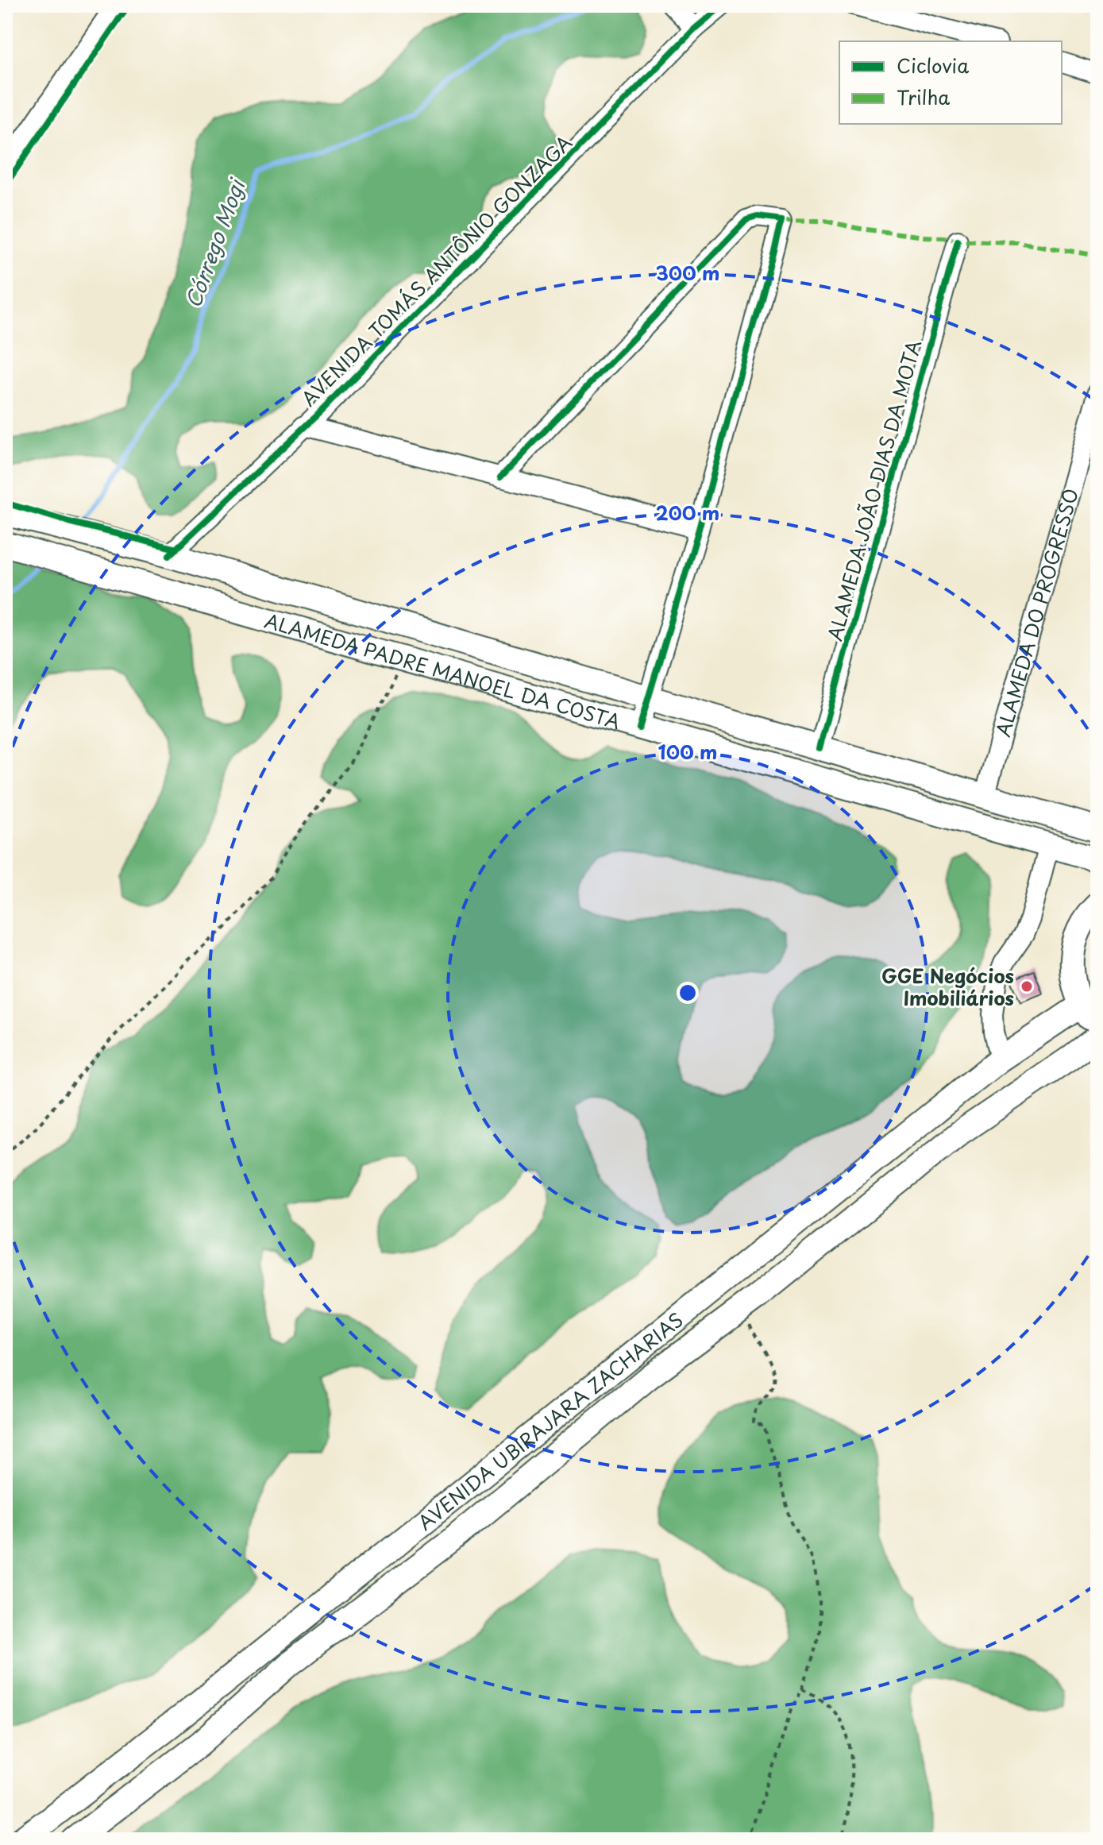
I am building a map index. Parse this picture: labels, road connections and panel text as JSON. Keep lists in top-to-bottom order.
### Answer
{
  "streets": {
    "main road": ["ALAMEDA PADRE MANOEL DA COSTA", "AVENIDA UBIRAJARA ZACHARIAS"],
    "street": ["AVENIDA TOMÁS ANTÔNIO GONZAGA", "ALAMEDA JOÃO DIAS DA MOTA", "ALAMEDA DO PROGRESSO"]
  },
  "crossings": [
    ["AVENIDA TOMÁS ANTÔNIO GONZAGA", "ALAMEDA PADRE MANOEL DA COSTA"],
    ["ALAMEDA JOÃO DIAS DA MOTA", "ALAMEDA PADRE MANOEL DA COSTA"],
    ["ALAMEDA DO PROGRESSO", "ALAMEDA PADRE MANOEL DA COSTA"]
  ],
  "water": ["Córrego Mogi"],
  "places": ["GGE Negócios Imobiliários"],
  "legend": ["Ciclovia", "Trilha"],
  "rings": ["300 m", "200 m", "100 m"]
}
